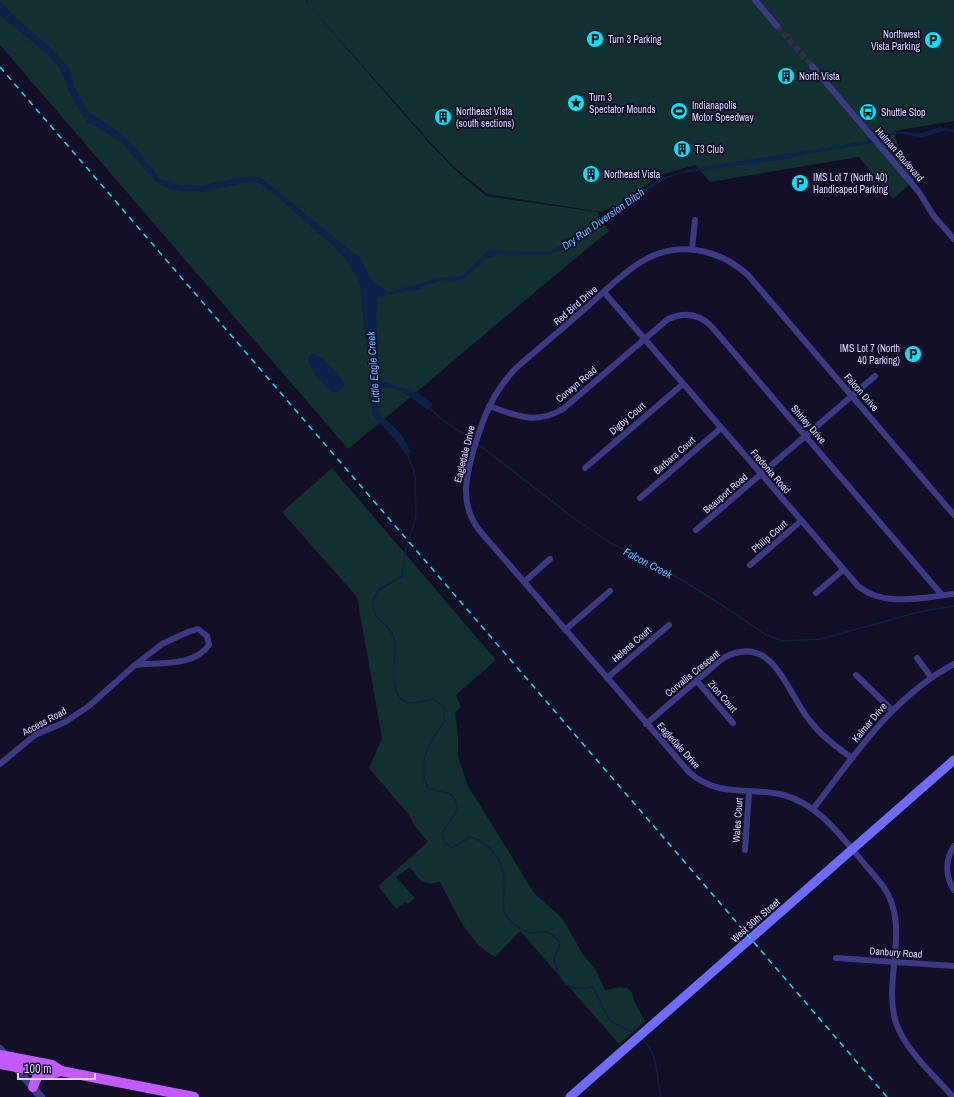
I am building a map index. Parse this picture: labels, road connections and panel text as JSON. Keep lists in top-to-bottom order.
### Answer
{
  "streets": {
    "main road": ["West 30th Street"],
    "street": [
      "Hulman Boulevard",
      "Red Bird Drive",
      "Corwyn Road",
      "Falcon Drive",
      "Digby Court",
      "Shirley Drive",
      "Eagledale Drive",
      "Barbara Court",
      "Fredonia Road",
      "Beauport Road",
      "Philip Court",
      "Helena Court",
      "Corvallis Crescent",
      "Zion Court",
      "Access Road",
      "Kalmar Drive",
      "Wales Court",
      "Danbury Road"
    ]
  },
  "crossings": [
    ["Red Bird Drive", "Corwyn Road"],
    ["Red Bird Drive", "Falcon Drive"],
    ["Red Bird Drive", "Eagledale Drive"],
    ["Red Bird Drive", "Fredonia Road"],
    ["Corwyn Road", "Shirley Drive"],
    ["Corwyn Road", "Eagledale Drive"],
    ["Corwyn Road", "Fredonia Road"],
    ["Falcon Drive", "Beauport Road"],
    ["Digby Court", "Fredonia Road"],
    ["Shirley Drive", "Fredonia Road"],
    ["Shirley Drive", "Beauport Road"],
    ["Eagledale Drive", "Helena Court"],
    ["Eagledale Drive", "Corvallis Crescent"],
    ["Eagledale Drive", "Kalmar Drive"],
    ["Eagledale Drive", "Wales Court"],
    ["Eagledale Drive", "West 30th Street"],
    ["Eagledale Drive", "Danbury Road"],
    ["Barbara Court", "Fredonia Road"],
    ["Fredonia Road", "Beauport Road"],
    ["Fredonia Road", "Philip Court"],
    ["Corvallis Crescent", "Zion Court"],
    ["Corvallis Crescent", "Kalmar Drive"]
  ],
  "water": ["Dry Run Diversion Ditch", "Little Eagle Creek", "Falcon Creek"],
  "places": {
    "parking": [
      "Turn 3 Parking",
      "Northwest Vista Parking",
      "IMS Lot 7 (North 40) Handicaped Parking",
      "IMS Lot 7 (North 40 Parking)"
    ],
    "building": [
      "North Vista",
      "Northeast Vista (south sections)",
      "T3 Club",
      "Northeast Vista"
    ],
    "place": ["Turn 3 Spectator Mounds"],
    "sports": ["Indianapolis Motor Speedway"],
    "bus stop": ["Shuttle Stop"]
  },
  "scale_bar": "100 m"
}
